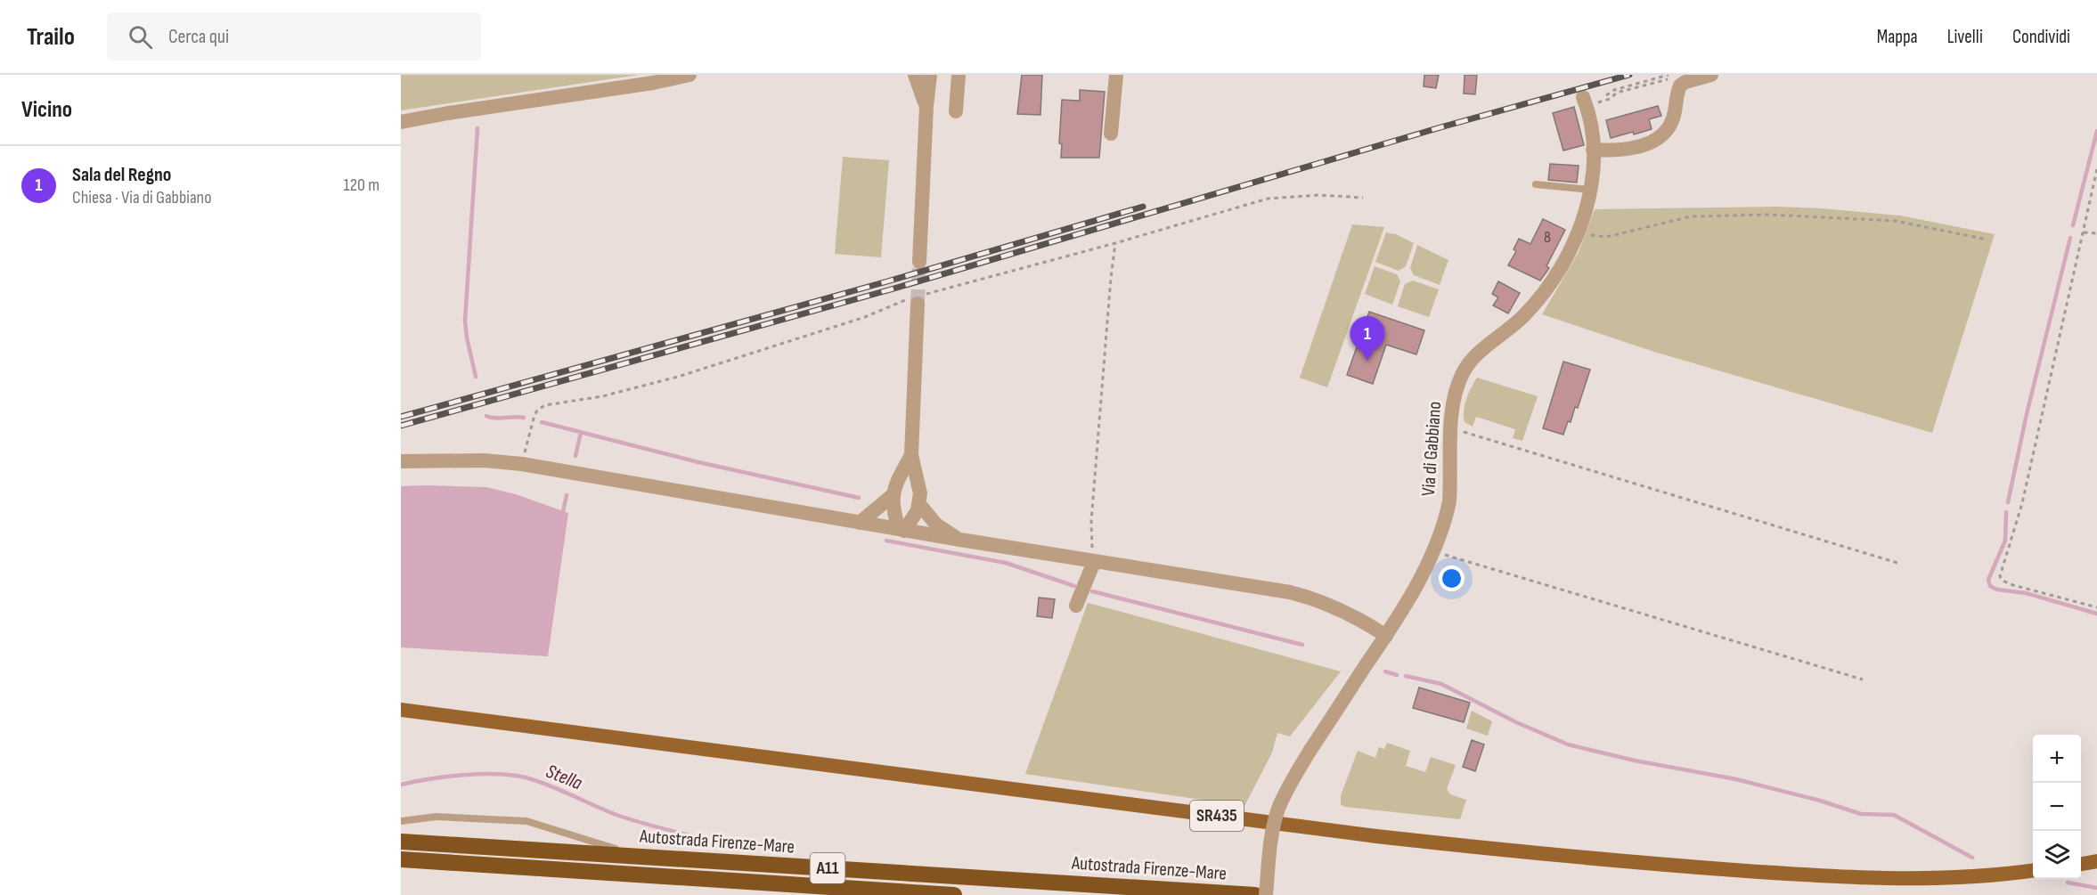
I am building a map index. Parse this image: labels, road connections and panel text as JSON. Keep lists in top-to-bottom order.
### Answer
{
  "streets": {
    "highway": ["Autostrada Firenze-Mare", "A11"],
    "main road": ["SR435"],
    "street": ["Via di Gabbiano"]
  },
  "water": ["Stella"],
  "house_numbers": ["8"],
  "page": {
    "header": "Trailo",
    "search": "Cerca qui",
    "nav": ["Mappa", "Livelli", "Condividi"],
    "heading": "Vicino",
    "list": [
      {
        "mark": "1",
        "name": "Sala del Regno",
        "note": "Chiesa · Via di Gabbiano",
        "value": "120 m"
      }
    ],
    "pins": "1",
    "map_buttons": ["+", "−"]
  }
}
